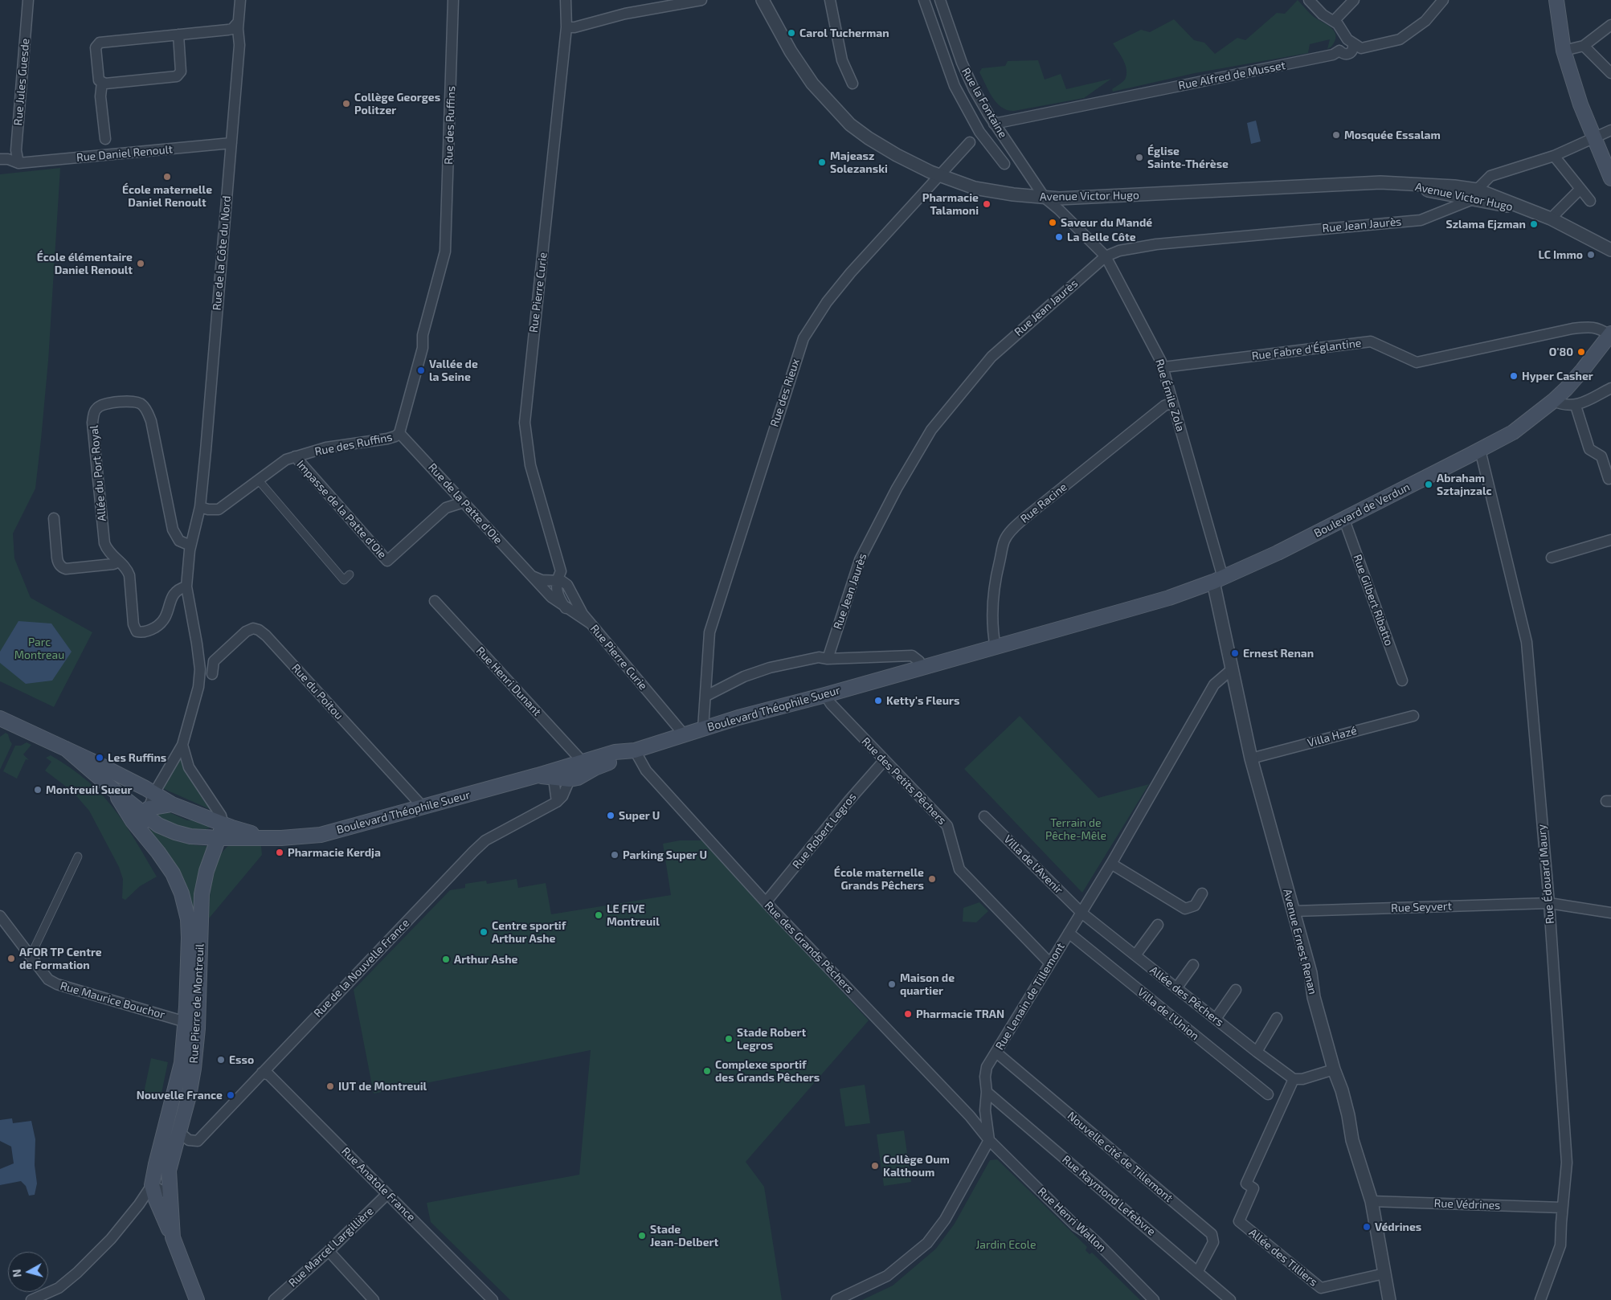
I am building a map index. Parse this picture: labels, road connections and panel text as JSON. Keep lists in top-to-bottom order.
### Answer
{
  "streets": {
    "main road": ["Boulevard de Verdun", "Boulevard Théophile Sueur", "Rue Pierre de Montreuil"],
    "street": [
      "Rue Alfred de Musset",
      "Rue Jules Guesde",
      "Rue la Fontaine",
      "Rue des Ruffins",
      "Rue Daniel Renoult",
      "Avenue Victor Hugo",
      "Rue Jean Jaurès",
      "Rue de la Côte du Nord",
      "Rue Pierre Curie",
      "Rue Fabre d'Églantine",
      "Rue des Rieux",
      "Rue Émile Zola",
      "Allée du Port Royal",
      "Rue Racine",
      "Rue de la Patte d'Oie",
      "Impasse de la Patte d'Oie",
      "Rue Gilbert Ribatto",
      "Rue Henri Dunant",
      "Rue du Poitou",
      "Villa Hazé",
      "Rue des Petits Pêchers",
      "Rue Robert Legros",
      "Villa de l'Avenir",
      "Rue Édouard Maury",
      "Rue Seyvert",
      "Avenue Ernest Renan",
      "Rue des Grands Pêchers",
      "Rue de la Nouvelle France",
      "Rue Lenain de Tillemont",
      "Allée des Pêchers",
      "Rue Maurice Bouchor",
      "Villa de l'Union",
      "Nouvelle cité de Tillemont",
      "Rue Anatole France",
      "Rue Raymond Lefebvre",
      "Rue Védrines",
      "Rue Henri Wallon",
      "Rue Marcel Largillière",
      "Allée des Tilliers"
    ]
  },
  "crossings": [
    ["Rue Alfred de Musset", "Rue la Fontaine"],
    ["Rue Jules Guesde", "Rue Daniel Renoult"],
    ["Rue la Fontaine", "Avenue Victor Hugo"],
    ["Rue la Fontaine", "Rue Émile Zola"],
    ["Rue des Ruffins", "Rue de la Côte du Nord"],
    ["Rue des Ruffins", "Rue de la Patte d'Oie"],
    ["Rue des Ruffins", "Impasse de la Patte d'Oie"],
    ["Rue Daniel Renoult", "Rue de la Côte du Nord"],
    ["Avenue Victor Hugo", "Rue Jean Jaurès"],
    ["Avenue Victor Hugo", "Rue des Rieux"],
    ["Avenue Victor Hugo", "Rue Émile Zola"],
    ["Rue Jean Jaurès", "Rue Émile Zola"],
    ["Rue Pierre Curie", "Rue de la Patte d'Oie"],
    ["Rue Pierre Curie", "Boulevard Théophile Sueur"],
    ["Rue Fabre d'Églantine", "Rue Émile Zola"],
    ["Rue Fabre d'Églantine", "Boulevard de Verdun"],
    ["Rue des Rieux", "Boulevard Théophile Sueur"],
    ["Rue Émile Zola", "Rue Racine"],
    ["Rue Émile Zola", "Boulevard de Verdun"],
    ["Rue Émile Zola", "Avenue Ernest Renan"],
    ["Rue Racine", "Boulevard de Verdun"],
    ["Rue Racine", "Boulevard Théophile Sueur"],
    ["Rue de la Patte d'Oie", "Impasse de la Patte d'Oie"],
    ["Boulevard de Verdun", "Rue Gilbert Ribatto"],
    ["Boulevard de Verdun", "Boulevard Théophile Sueur"],
    ["Boulevard de Verdun", "Rue Édouard Maury"],
    ["Boulevard de Verdun", "Avenue Ernest Renan"],
    ["Rue Henri Dunant", "Boulevard Théophile Sueur"],
    ["Rue du Poitou", "Boulevard Théophile Sueur"],
    ["Boulevard Théophile Sueur", "Rue des Petits Pêchers"],
    ["Boulevard Théophile Sueur", "Rue des Grands Pêchers"],
    ["Boulevard Théophile Sueur", "Rue de la Nouvelle France"],
    ["Boulevard Théophile Sueur", "Rue Pierre de Montreuil"],
    ["Villa Hazé", "Avenue Ernest Renan"],
    ["Rue des Petits Pêchers", "Rue Robert Legros"],
    ["Rue des Petits Pêchers", "Rue Lenain de Tillemont"],
    ["Rue Robert Legros", "Rue des Grands Pêchers"],
    ["Villa de l'Avenir", "Rue Lenain de Tillemont"],
    ["Villa de l'Avenir", "Allée des Pêchers"],
    ["Rue Édouard Maury", "Rue Seyvert"],
    ["Rue Édouard Maury", "Rue Védrines"],
    ["Rue Seyvert", "Avenue Ernest Renan"],
    ["Avenue Ernest Renan", "Rue Lenain de Tillemont"],
    ["Avenue Ernest Renan", "Rue Védrines"],
    ["Avenue Ernest Renan", "Allée des Tilliers"],
    ["Rue des Grands Pêchers", "Rue Lenain de Tillemont"],
    ["Rue des Grands Pêchers", "Rue Henri Wallon"],
    ["Rue de la Nouvelle France", "Rue Pierre de Montreuil"],
    ["Rue de la Nouvelle France", "Rue Anatole France"],
    ["Rue Lenain de Tillemont", "Allée des Pêchers"],
    ["Rue Lenain de Tillemont", "Villa de l'Union"],
    ["Rue Lenain de Tillemont", "Nouvelle cité de Tillemont"],
    ["Rue Lenain de Tillemont", "Rue Raymond Lefebvre"],
    ["Rue Lenain de Tillemont", "Rue Henri Wallon"],
    ["Allée des Pêchers", "Allée des Tilliers"],
    ["Rue Maurice Bouchor", "Rue Pierre de Montreuil"],
    ["Nouvelle cité de Tillemont", "Rue Raymond Lefebvre"],
    ["Rue Anatole France", "Rue Marcel Largillière"]
  ],
  "parks": ["Parc Montreau", "Terrain de Pêche-Mêle", "Jardin Ecole"],
  "places": [
    "Carol Tucherman",
    "Collège Georges Politzer",
    "Mosquée Essalam",
    "Église Sainte-Thérèse",
    "Majeasz Solezanski",
    "École maternelle Daniel Renoult",
    "Pharmacie Talamoni",
    "Saveur du Mandé",
    "Szlama Ejzman",
    "La Belle Côte",
    "LC Immo",
    "École élémentaire Daniel Renoult",
    "O'80",
    "Vallée de la Seine",
    "Hyper Casher",
    "Abraham Sztajnzalc",
    "Ernest Renan",
    "Ketty's Fleurs",
    "Les Ruffins",
    "Montreuil Sueur",
    "Super U",
    "Pharmacie Kerdja",
    "Parking Super U",
    "École maternelle Grands Pêchers",
    "LE FIVE Montreuil",
    "Centre sportif Arthur Ashe",
    "AFOR TP Centre de Formation",
    "Arthur Ashe",
    "Maison de quartier",
    "Pharmacie TRAN",
    "Stade Robert Legros",
    "Esso",
    "Complexe sportif des Grands Pêchers",
    "IUT de Montreuil",
    "Nouvelle France",
    "Collège Oum Kalthoum",
    "Védrines",
    "Stade Jean-Delbert"
  ],
  "north": "left"
}
